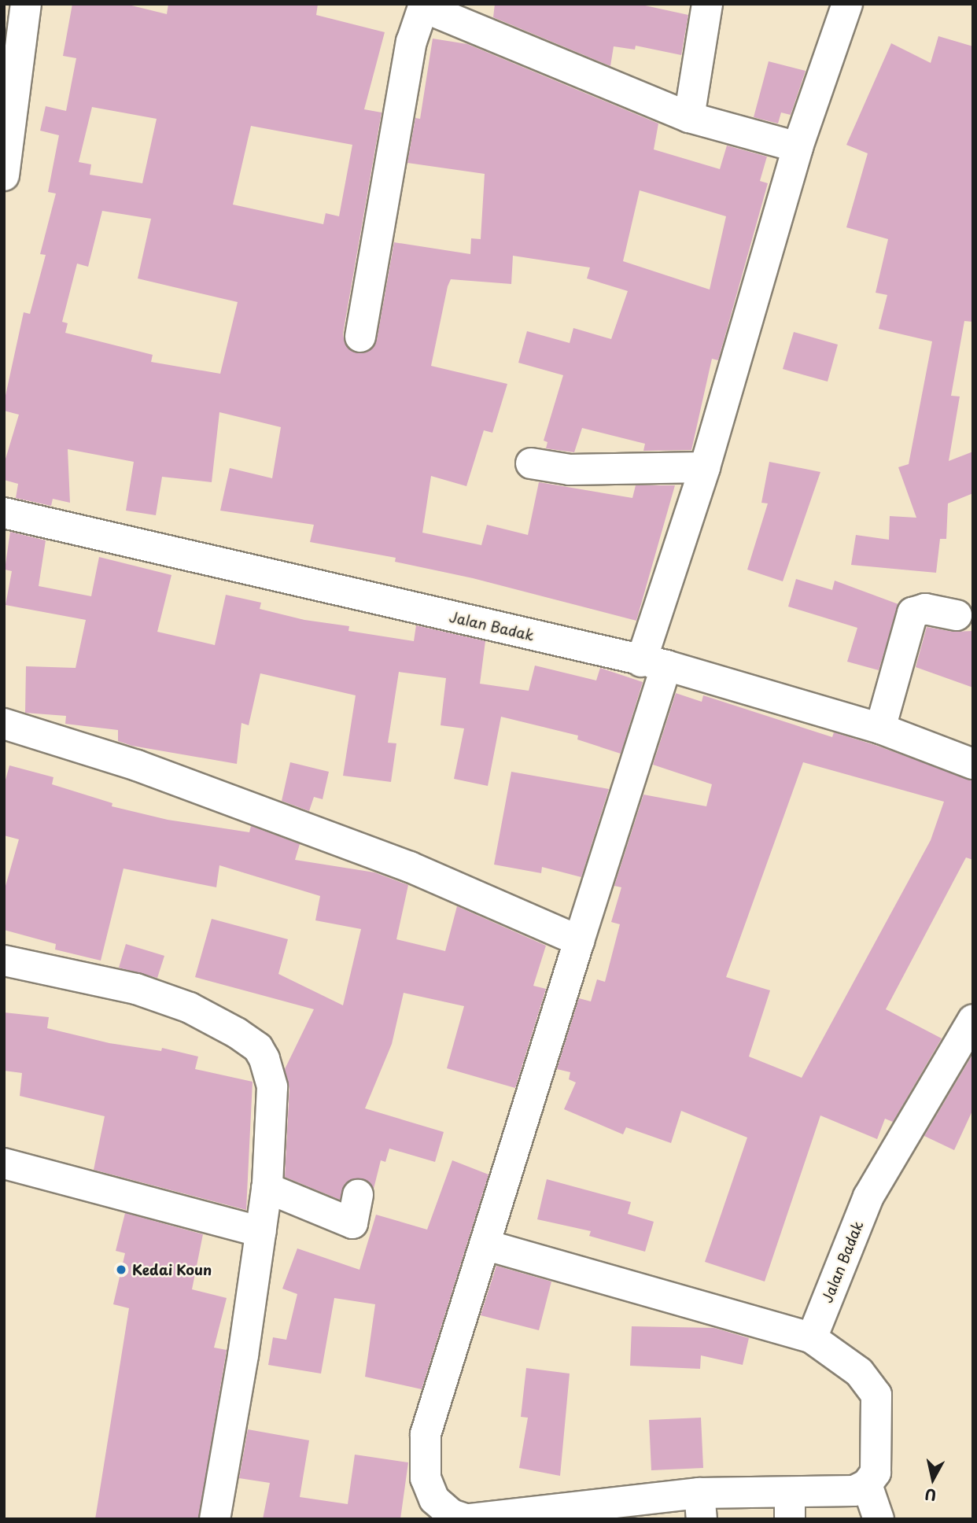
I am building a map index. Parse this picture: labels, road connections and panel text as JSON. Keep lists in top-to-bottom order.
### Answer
{
  "streets": {
    "street": ["Jalan Badak"]
  },
  "places": ["Kedai Koun"],
  "north": "bottom"
}
